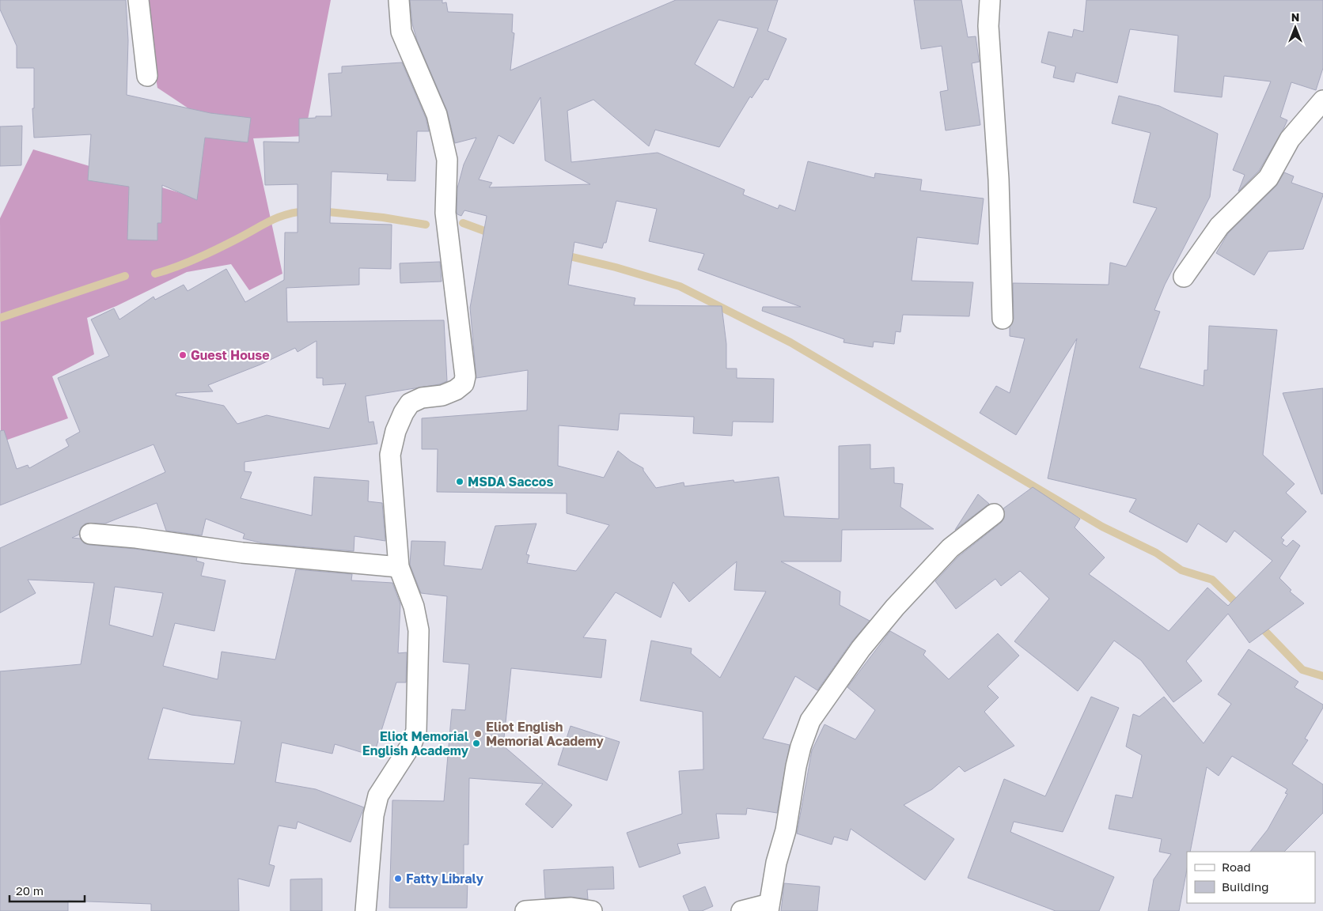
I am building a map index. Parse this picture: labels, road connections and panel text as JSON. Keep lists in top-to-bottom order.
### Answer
{
  "places": [
    "Guest House",
    "MSDA Saccos",
    "Eliot English Memorial Academy",
    "Eliot Memorial English Academy",
    "Fatty Libraly"
  ],
  "legend": ["Road", "Building"],
  "scale_bar": "20 m",
  "north": "top"
}
